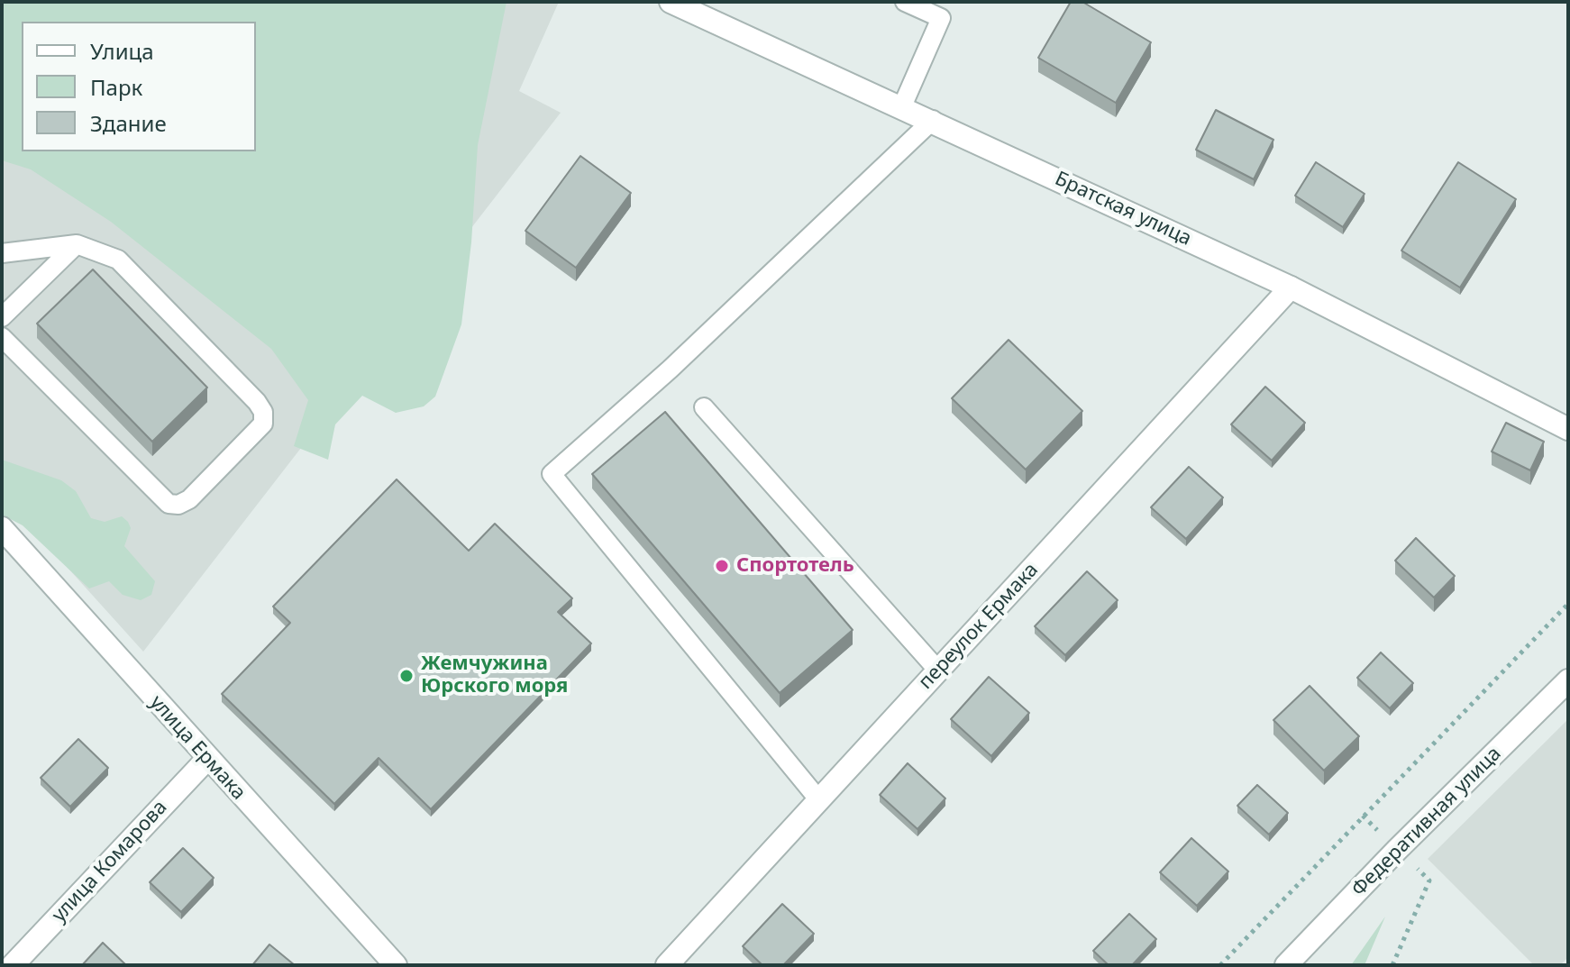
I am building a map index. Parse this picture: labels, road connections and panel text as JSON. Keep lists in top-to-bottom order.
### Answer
{
  "streets": {
    "street": [
      "Братская улица",
      "переулок Ермака",
      "улица Ермака",
      "Федеративная улица",
      "улица Комарова"
    ]
  },
  "crossings": [
    ["Братская улица", "переулок Ермака"],
    ["улица Ермака", "улица Комарова"]
  ],
  "places": ["Спортотель", "Жемчужина Юрского моря"],
  "legend": ["Улица", "Парк", "Здание"]
}
